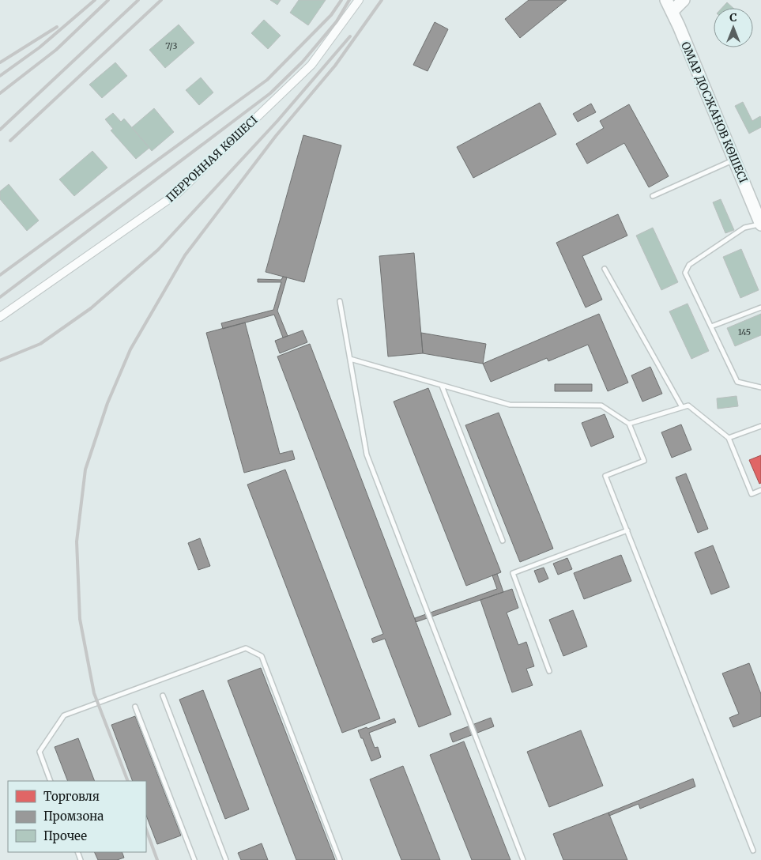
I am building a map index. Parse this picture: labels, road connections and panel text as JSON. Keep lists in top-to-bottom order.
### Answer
{
  "streets": {
    "street": ["ОМАР ДОСЖАНОВ КӨШЕСІ", "ПЕРРОННАЯ КӨШЕСІ"]
  },
  "house_numbers": ["7/3", "145"],
  "legend": ["Торговля", "Промзона", "Прочее"],
  "north": "top"
}
